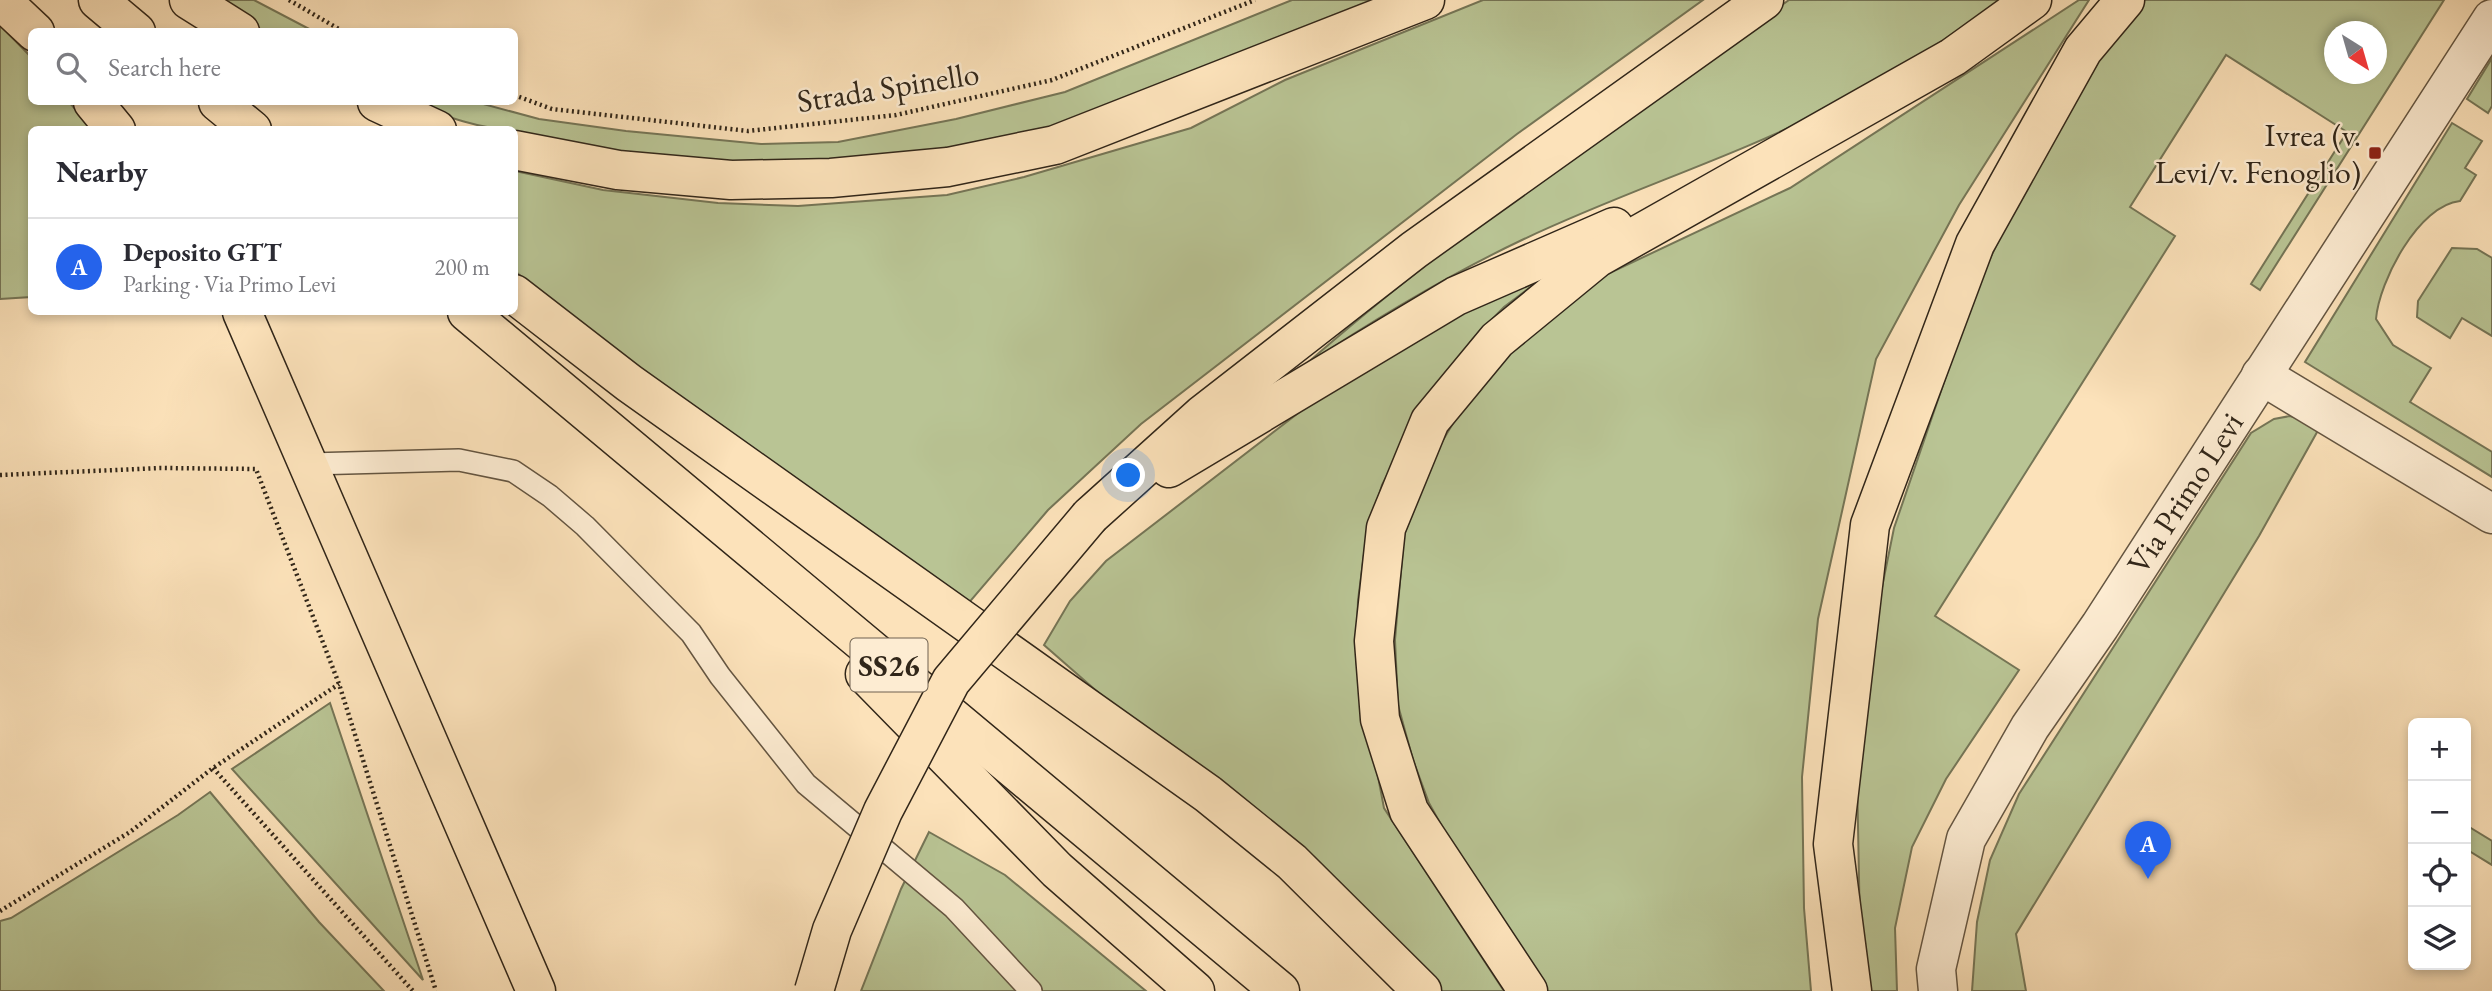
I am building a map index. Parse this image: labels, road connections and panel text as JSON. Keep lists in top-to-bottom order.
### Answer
{
  "streets": {
    "main road": ["SS26"],
    "street": ["Via Primo Levi"],
    "path": ["Strada Spinello"]
  },
  "places": {
    "transit": ["Ivrea (v. Levi/v. Fenoglio)"]
  },
  "north": "bottom right",
  "page": {
    "search": "Search here",
    "heading": "Nearby",
    "list": [
      {
        "mark": "A",
        "name": "Deposito GTT",
        "note": "Parking · Via Primo Levi",
        "value": "200 m"
      }
    ],
    "map_buttons": ["+", "−"],
    "pins": "A"
  }
}
